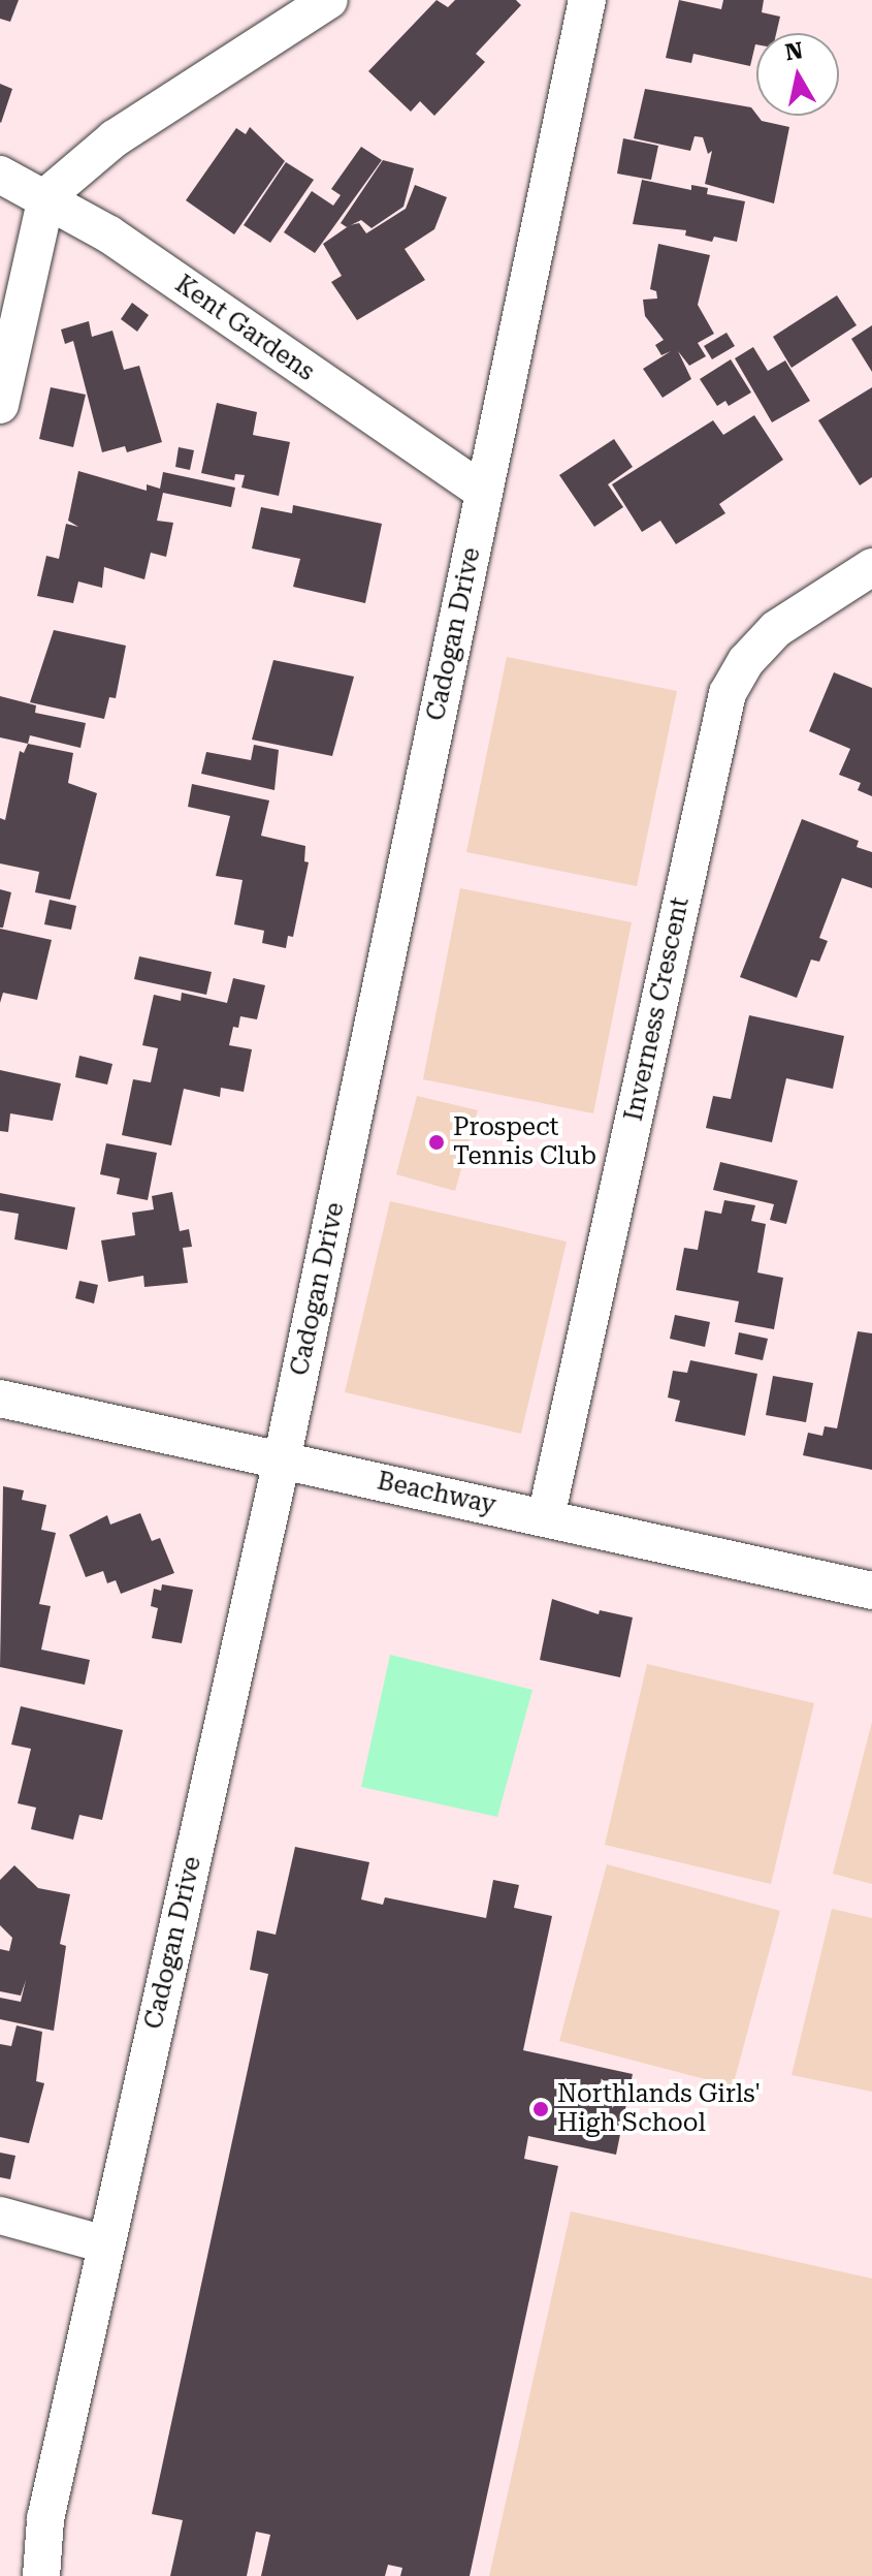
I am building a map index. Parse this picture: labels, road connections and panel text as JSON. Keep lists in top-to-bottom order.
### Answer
{
  "streets": {
    "street": [
      "Kent Gardens",
      "Cadogan Drive",
      "Inverness Crescent",
      "Beachway"
    ]
  },
  "crossings": [
    ["Kent Gardens", "Cadogan Drive"],
    ["Cadogan Drive", "Beachway"],
    ["Inverness Crescent", "Beachway"]
  ],
  "places": ["Prospect Tennis Club", "Northlands Girls' High School"],
  "north": "top"
}
